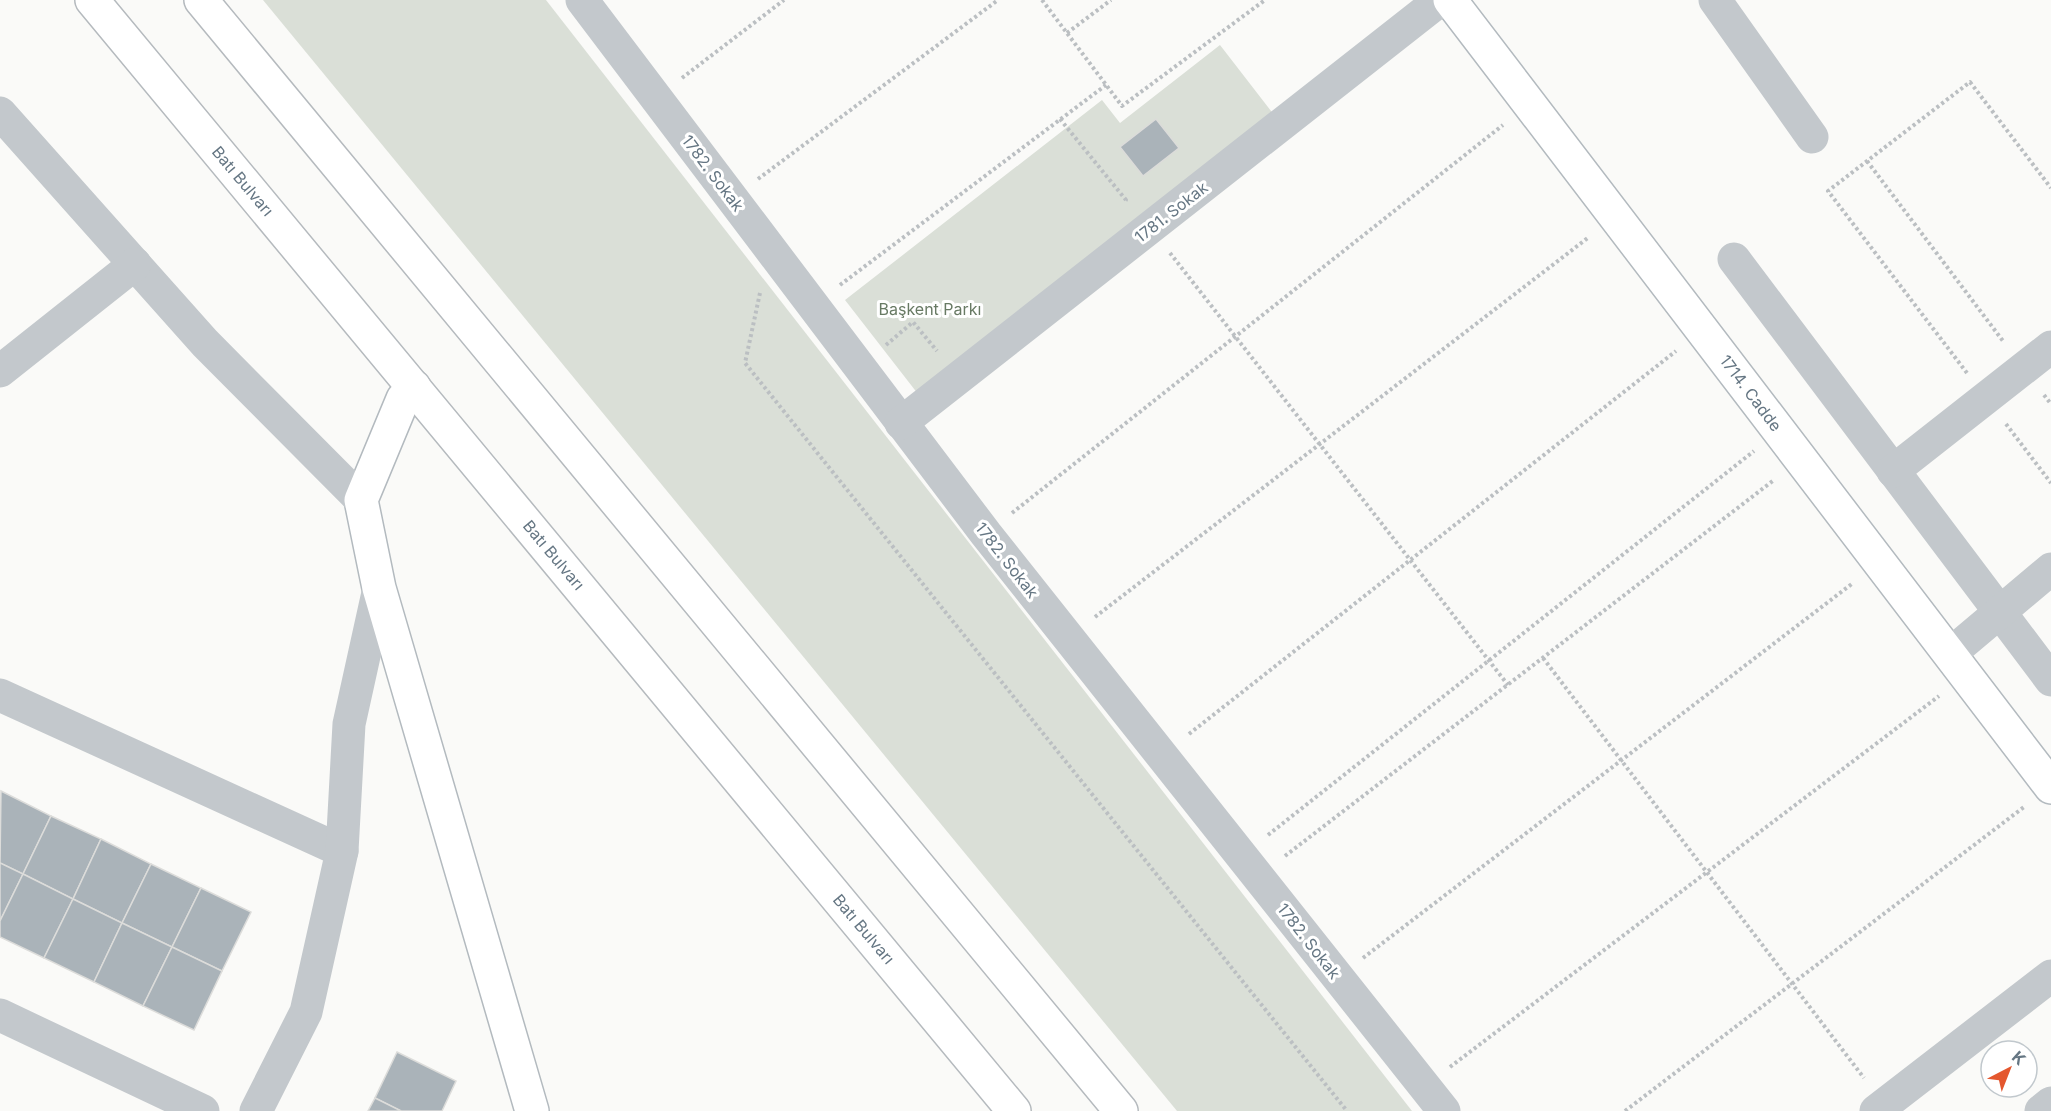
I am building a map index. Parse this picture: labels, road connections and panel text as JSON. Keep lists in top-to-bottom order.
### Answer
{
  "streets": {
    "main road": ["Batı Bulvarı", "1714. Cadde"],
    "street": ["1782. Sokak", "1781. Sokak"]
  },
  "crossings": [
    ["1782. Sokak", "1781. Sokak"]
  ],
  "parks": ["Başkent Parkı"],
  "north": "top right"
}
